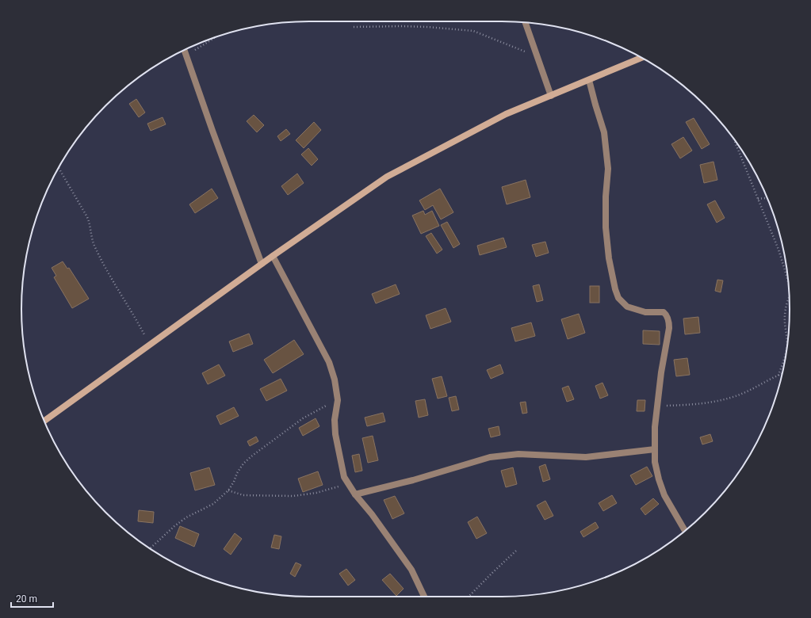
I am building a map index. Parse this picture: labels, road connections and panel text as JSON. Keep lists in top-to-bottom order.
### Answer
{
  "scale_bar": "20 m"
}
